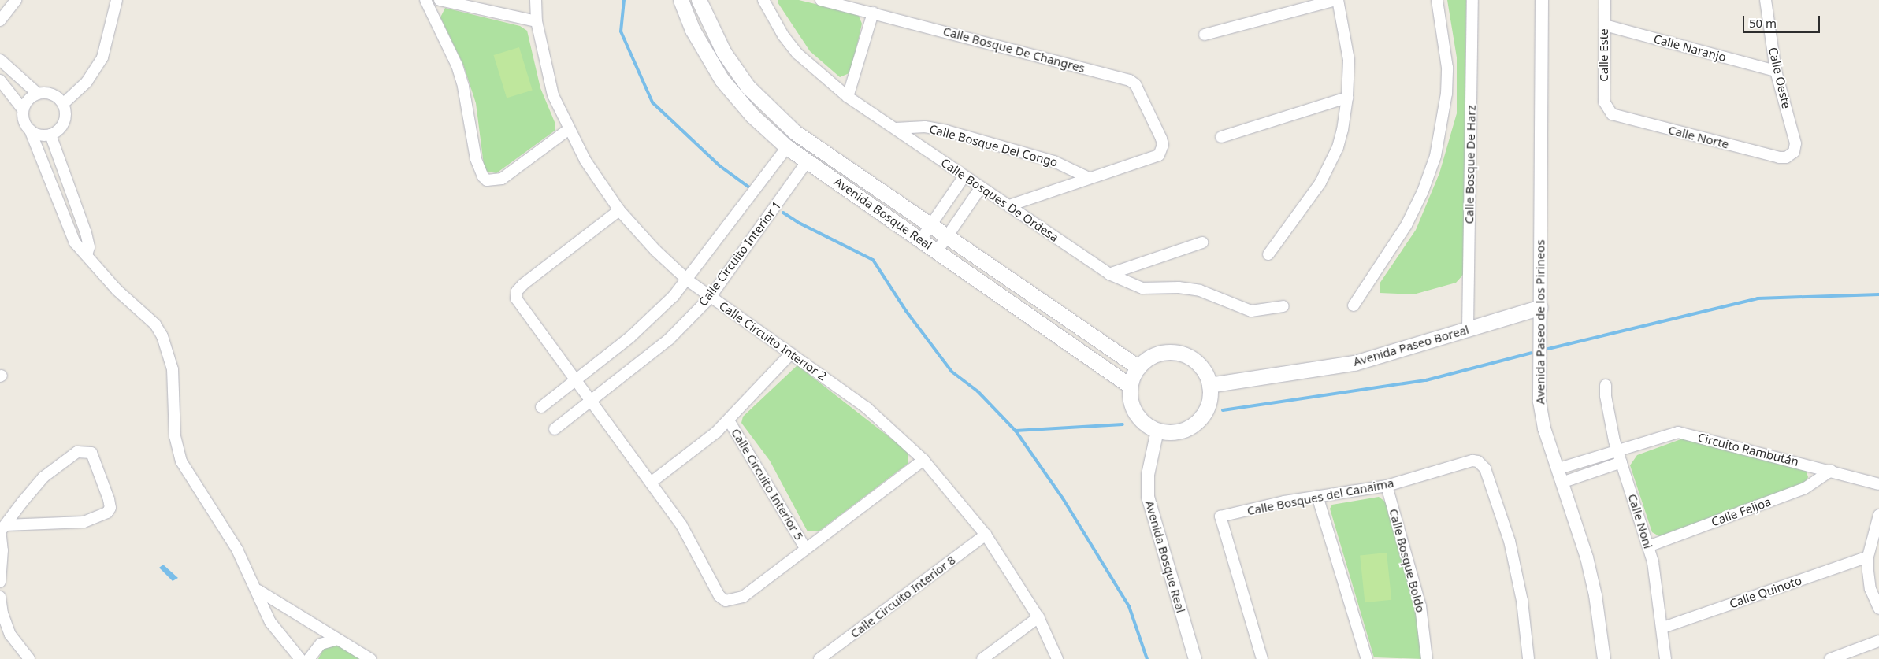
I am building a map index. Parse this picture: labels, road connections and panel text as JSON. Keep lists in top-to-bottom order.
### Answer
{
  "streets": {
    "main road": ["Avenida Bosque Real", "Avenida Paseo Boreal"],
    "street": [
      "Calle Naranjo",
      "Calle Bosque De Changres",
      "Calle Este",
      "Calle Oeste",
      "Calle Norte",
      "Calle Bosque Del Congo",
      "Calle Bosque De Harz",
      "Calle Bosques De Ordesa",
      "Calle Circuito Interior 1",
      "Avenida Paseo de los Pirineos",
      "Calle Circuito Interior 2",
      "Circuito Rambután",
      "Calle Circuito Interior 5",
      "Calle Bosques del Canaima",
      "Calle Feijoa",
      "Calle Noni",
      "Calle Bosque Boldo",
      "Calle Quinoto",
      "Calle Circuito Interior 8"
    ]
  },
  "crossings": [
    ["Calle Naranjo", "Calle Este"],
    ["Calle Naranjo", "Calle Oeste"],
    ["Calle Bosque De Changres", "Calle Bosque Del Congo"],
    ["Calle Este", "Calle Norte"],
    ["Calle Oeste", "Calle Norte"],
    ["Calle Bosque Del Congo", "Calle Bosques De Ordesa"],
    ["Calle Bosque De Harz", "Avenida Paseo Boreal"],
    ["Avenida Bosque Real", "Calle Circuito Interior 1"],
    ["Avenida Bosque Real", "Avenida Paseo Boreal"],
    ["Calle Circuito Interior 1", "Calle Circuito Interior 2"],
    ["Avenida Paseo de los Pirineos", "Avenida Paseo Boreal"],
    ["Avenida Paseo de los Pirineos", "Circuito Rambután"],
    ["Calle Circuito Interior 2", "Calle Circuito Interior 8"],
    ["Circuito Rambután", "Calle Feijoa"],
    ["Circuito Rambután", "Calle Noni"],
    ["Calle Bosques del Canaima", "Calle Bosque Boldo"],
    ["Calle Feijoa", "Calle Noni"],
    ["Calle Noni", "Calle Quinoto"]
  ],
  "scale_bar": "50 m"
}
